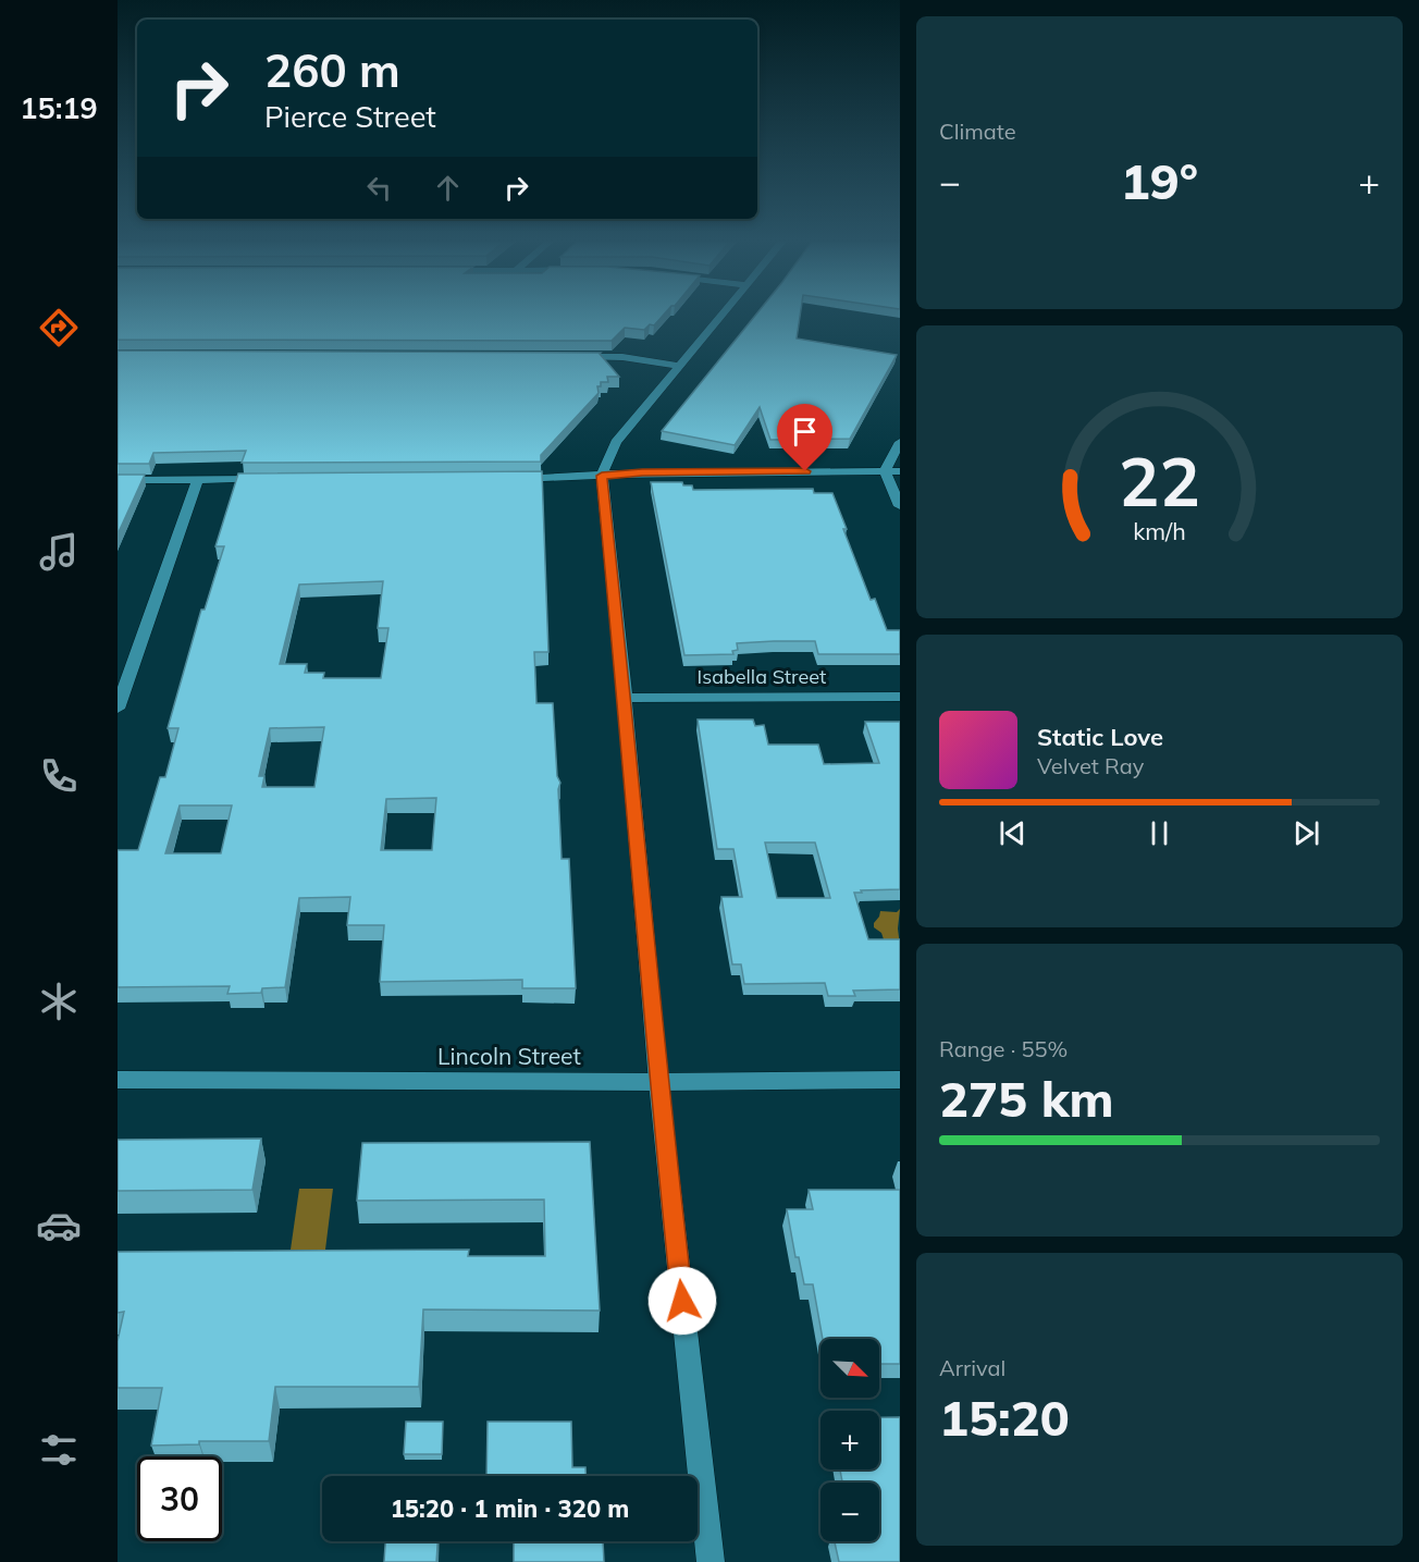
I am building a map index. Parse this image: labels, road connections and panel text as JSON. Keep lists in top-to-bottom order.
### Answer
{
  "streets": {
    "street": ["Isabella Street", "Lincoln Street"]
  },
  "north": "bottom right",
  "page": {
    "tabs": "15:19",
    "tile": [
      "Climate",
      ["Range · 55%", "275 km"],
      ["Arrival", "15:20"]
    ],
    "turn": ["260 m", "Pierce Street"],
    "heat": ["−", "19°", "+"],
    "song": ["Static Love", "Velvet Ray"],
    "map_buttons": ["+", "−"],
    "limit": "30",
    "trip": "15:20 · 1 min · 320 m",
    "gauge": ["22", "km/h"]
  }
}
